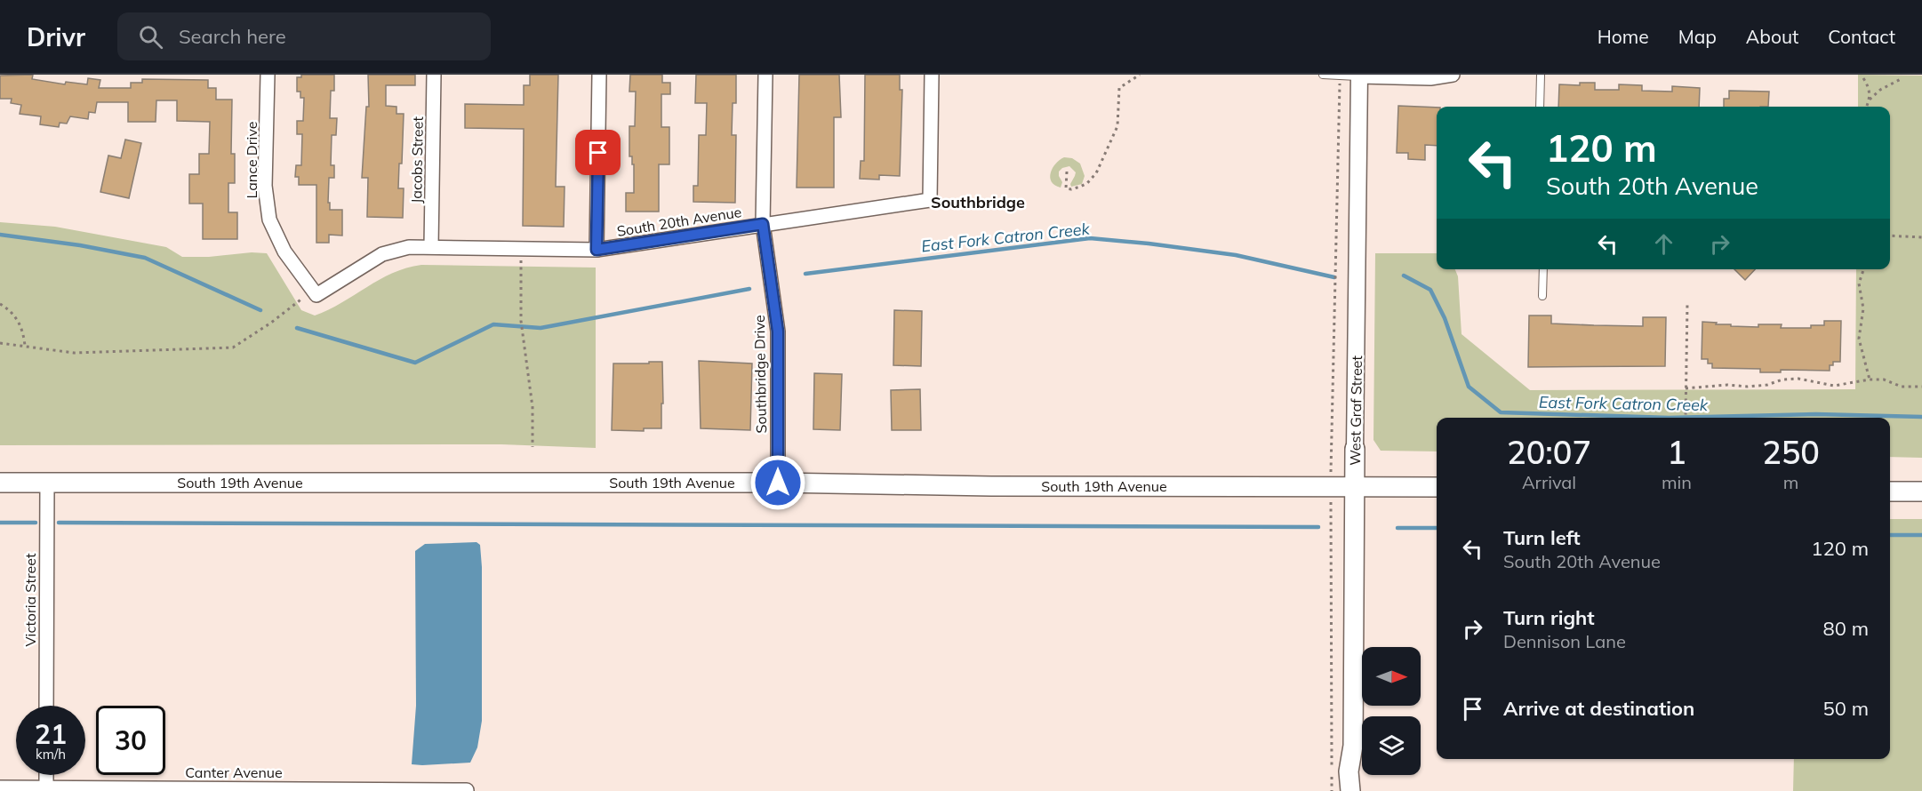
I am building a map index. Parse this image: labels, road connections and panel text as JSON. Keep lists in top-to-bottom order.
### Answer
{
  "streets": {
    "main road": ["West Graf Street", "South 19th Avenue"],
    "street": [
      "Lance Drive",
      "Jacobs Street",
      "South 20th Avenue",
      "Southbridge Drive",
      "Victoria Street",
      "Canter Avenue"
    ]
  },
  "crossings": [
    ["Lance Drive", "South 20th Avenue"],
    ["Jacobs Street", "South 20th Avenue"],
    ["South 20th Avenue", "Southbridge Drive"],
    ["Southbridge Drive", "South 19th Avenue"],
    ["West Graf Street", "South 19th Avenue"],
    ["South 19th Avenue", "Victoria Street"]
  ],
  "districts": ["Southbridge"],
  "water": ["East Fork Catron Creek"],
  "north": "right",
  "page": {
    "header": "Drivr",
    "search": "Search here",
    "nav": [
      "Home",
      "Map",
      "About",
      "Contact"
    ],
    "turn": ["120 m", "South 20th Avenue"],
    "eta": [
      "20:07",
      "Arrival",
      "1",
      "min",
      "250",
      "m"
    ],
    "list": [
      {
        "name": "Turn left",
        "note": "South 20th Avenue",
        "value": "120 m"
      },
      {
        "name": "Turn right",
        "note": "Dennison Lane",
        "value": "80 m"
      },
      {
        "name": "Arrive at destination",
        "value": "50 m"
      }
    ],
    "speed": "21 km/h",
    "limit": "30"
  }
}
